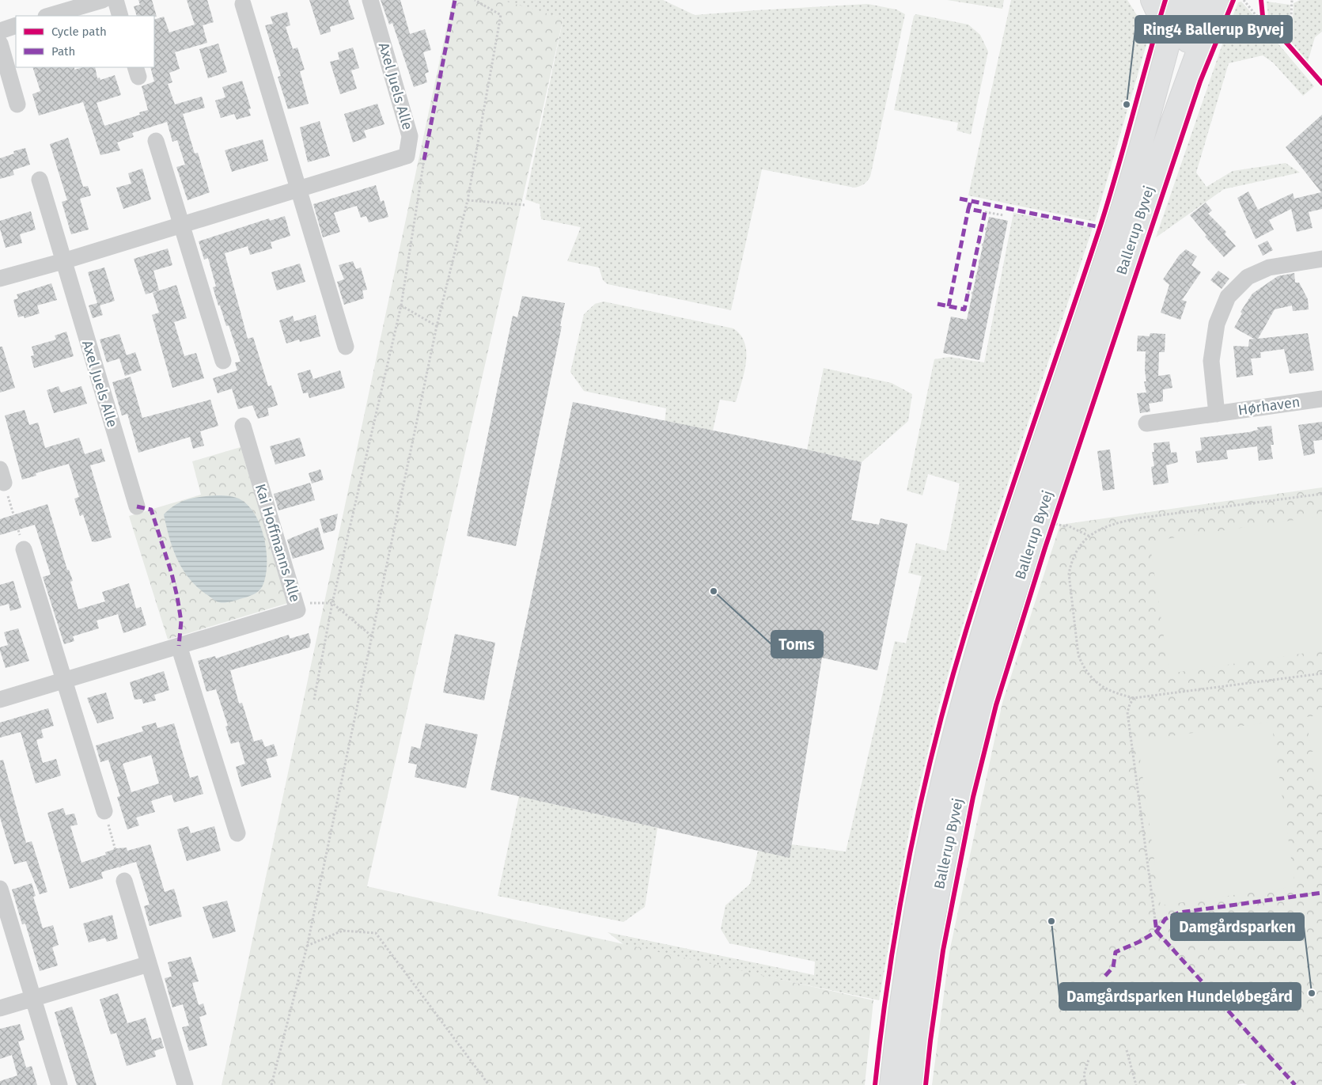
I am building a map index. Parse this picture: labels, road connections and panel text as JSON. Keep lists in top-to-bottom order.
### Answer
{
  "streets": {
    "main road": ["Ballerup Byvej"],
    "street": ["Axel Juels Alle", "Hørhaven", "Kai Hoffmanns Alle"]
  },
  "places": [
    "Ring4 Ballerup Byvej",
    "Toms",
    "Damgårdsparken Hundeløbegård",
    "Damgårdsparken"
  ],
  "legend": ["Cycle path", "Path"]
}
